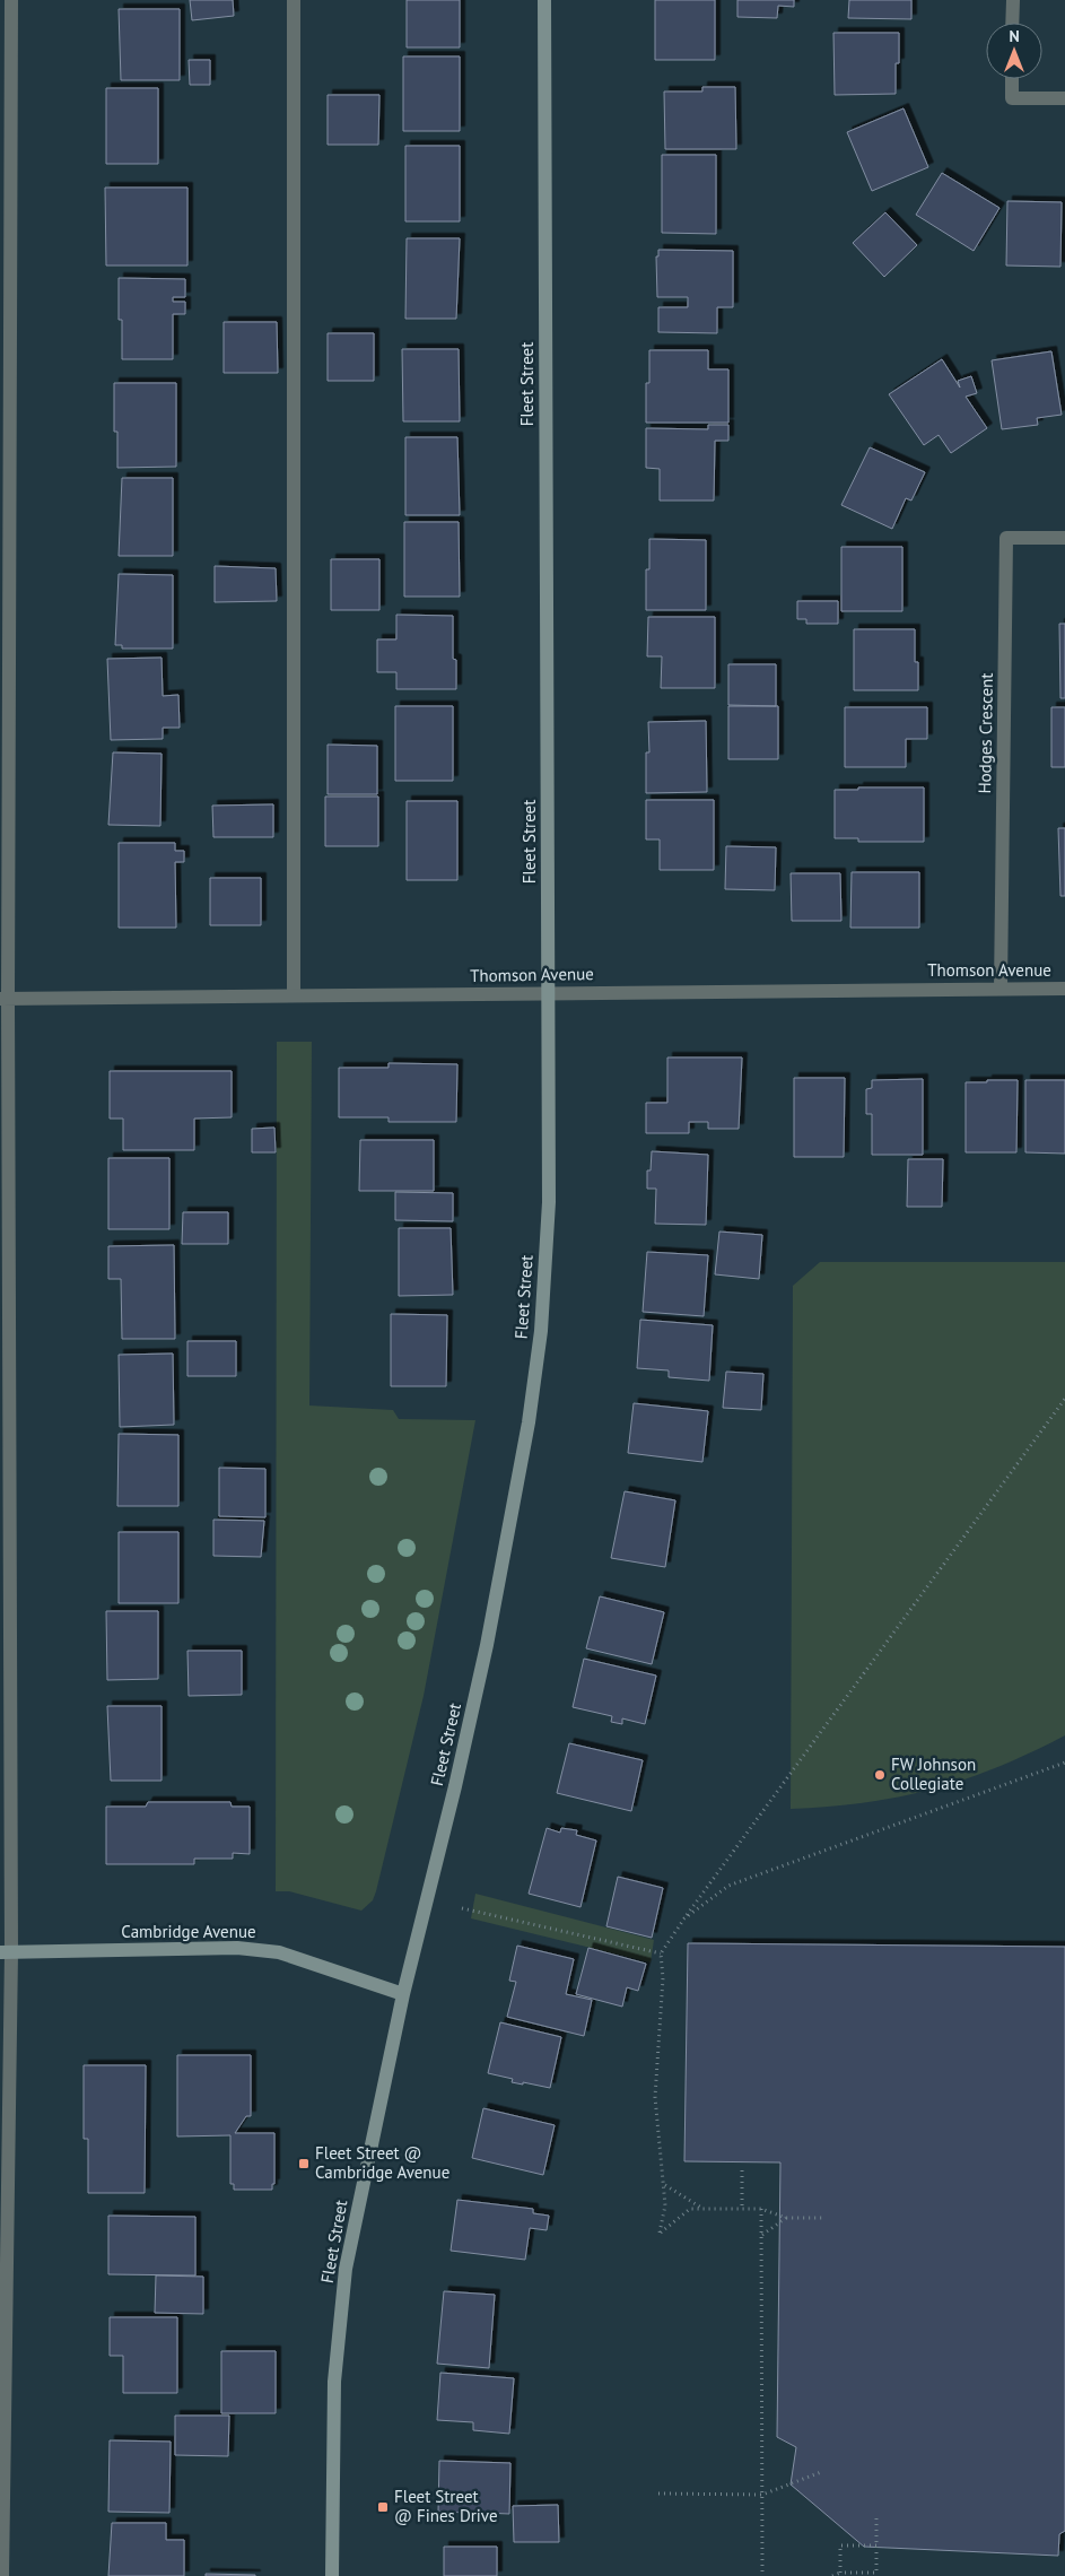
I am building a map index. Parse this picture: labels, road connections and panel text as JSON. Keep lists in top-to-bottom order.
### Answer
{
  "streets": {
    "street": [
      "Fleet Street",
      "Hodges Crescent",
      "Thomson Avenue",
      "Cambridge Avenue"
    ]
  },
  "crossings": [
    ["Fleet Street", "Thomson Avenue"],
    ["Fleet Street", "Cambridge Avenue"],
    ["Hodges Crescent", "Thomson Avenue"]
  ],
  "places": {
    "other": ["FW Johnson Collegiate"],
    "transit": ["Fleet Street @ Cambridge Avenue", "Fleet Street @ Fines Drive"]
  },
  "north": "top"
}
